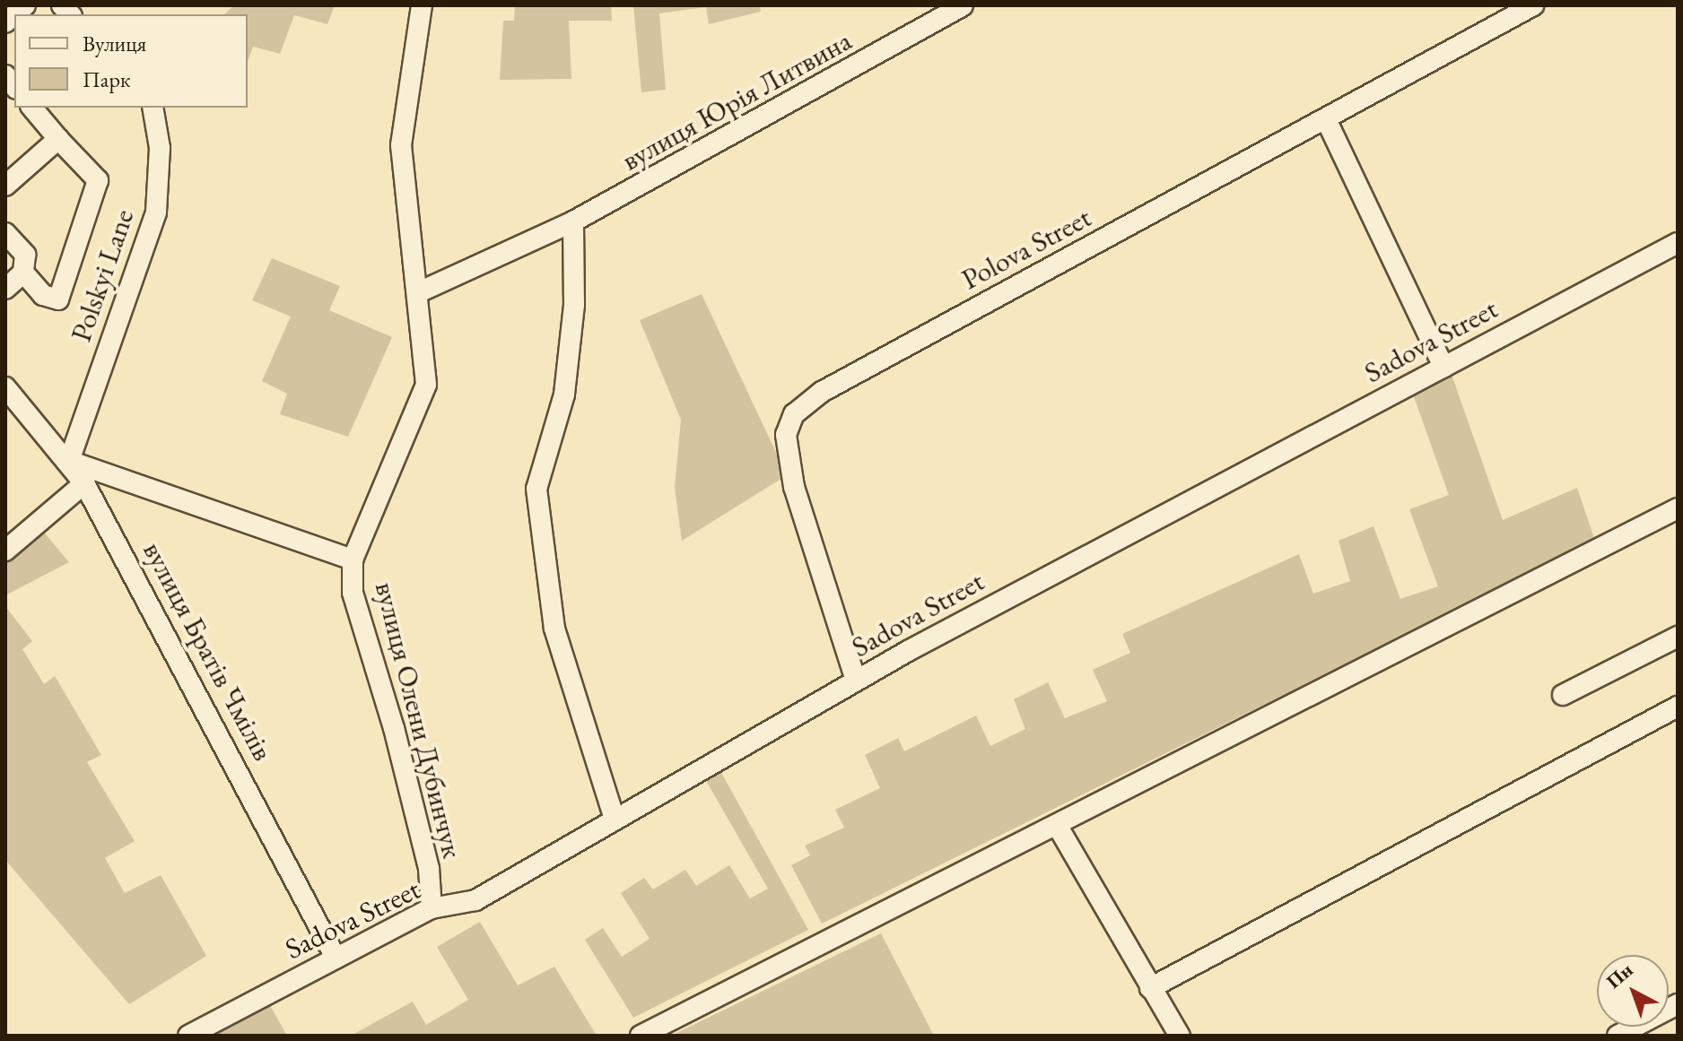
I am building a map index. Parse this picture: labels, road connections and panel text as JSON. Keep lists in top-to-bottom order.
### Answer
{
  "streets": {
    "street": [
      "вулиця Юрія Литвина",
      "Polova Street",
      "Polskyi Lane",
      "Sadova Street",
      "вулиця Братів Чмілів",
      "вулиця Олени Дубинчук"
    ]
  },
  "crossings": [
    ["вулиця Юрія Литвина", "вулиця Олени Дубинчук"],
    ["Polova Street", "Sadova Street"],
    ["Polskyi Lane", "вулиця Братів Чмілів"],
    ["Sadova Street", "вулиця Братів Чмілів"],
    ["Sadova Street", "вулиця Олени Дубинчук"]
  ],
  "legend": ["Вулиця", "Парк"],
  "north": "top left"
}
